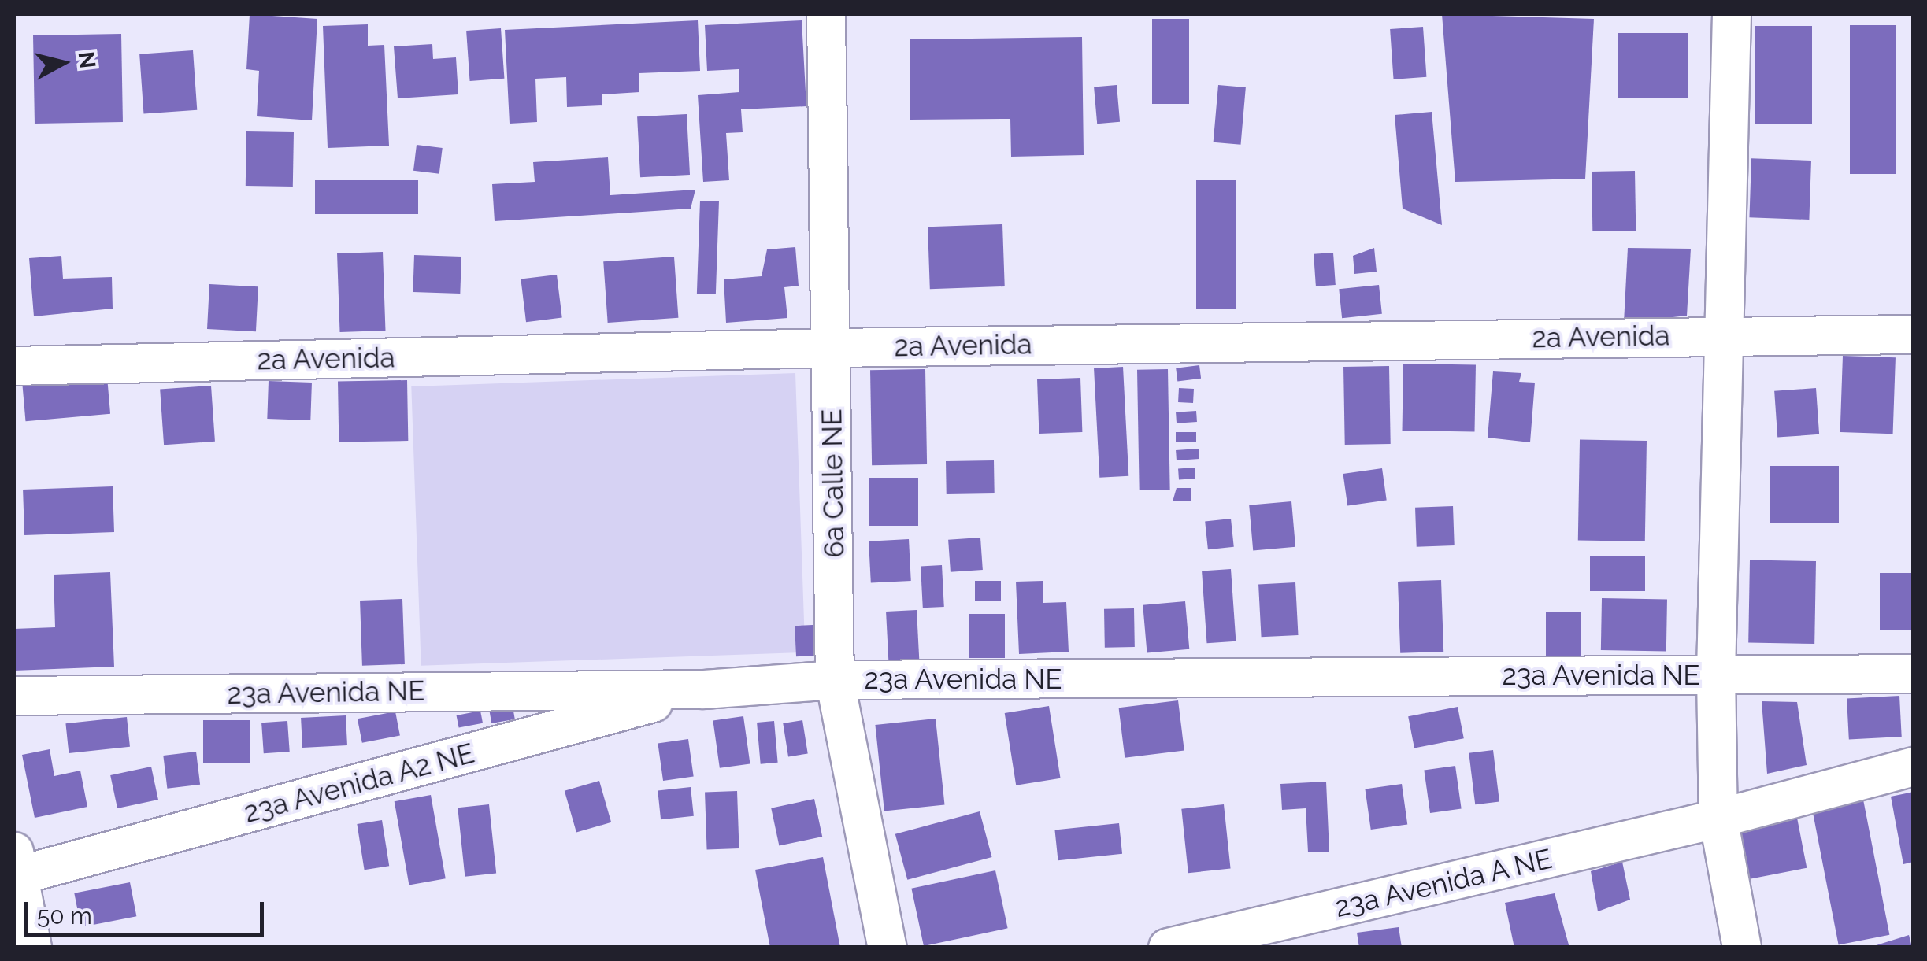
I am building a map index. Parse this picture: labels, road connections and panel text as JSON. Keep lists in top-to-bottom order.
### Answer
{
  "streets": {
    "street": [
      "2a Avenida",
      "6a Calle NE",
      "23a Avenida NE",
      "23a Avenida A2 NE",
      "23a Avenida A NE"
    ]
  },
  "crossings": [
    ["2a Avenida", "6a Calle NE"],
    ["6a Calle NE", "23a Avenida NE"],
    ["23a Avenida NE", "23a Avenida A2 NE"]
  ],
  "scale_bar": "50 m",
  "north": "right"
}
